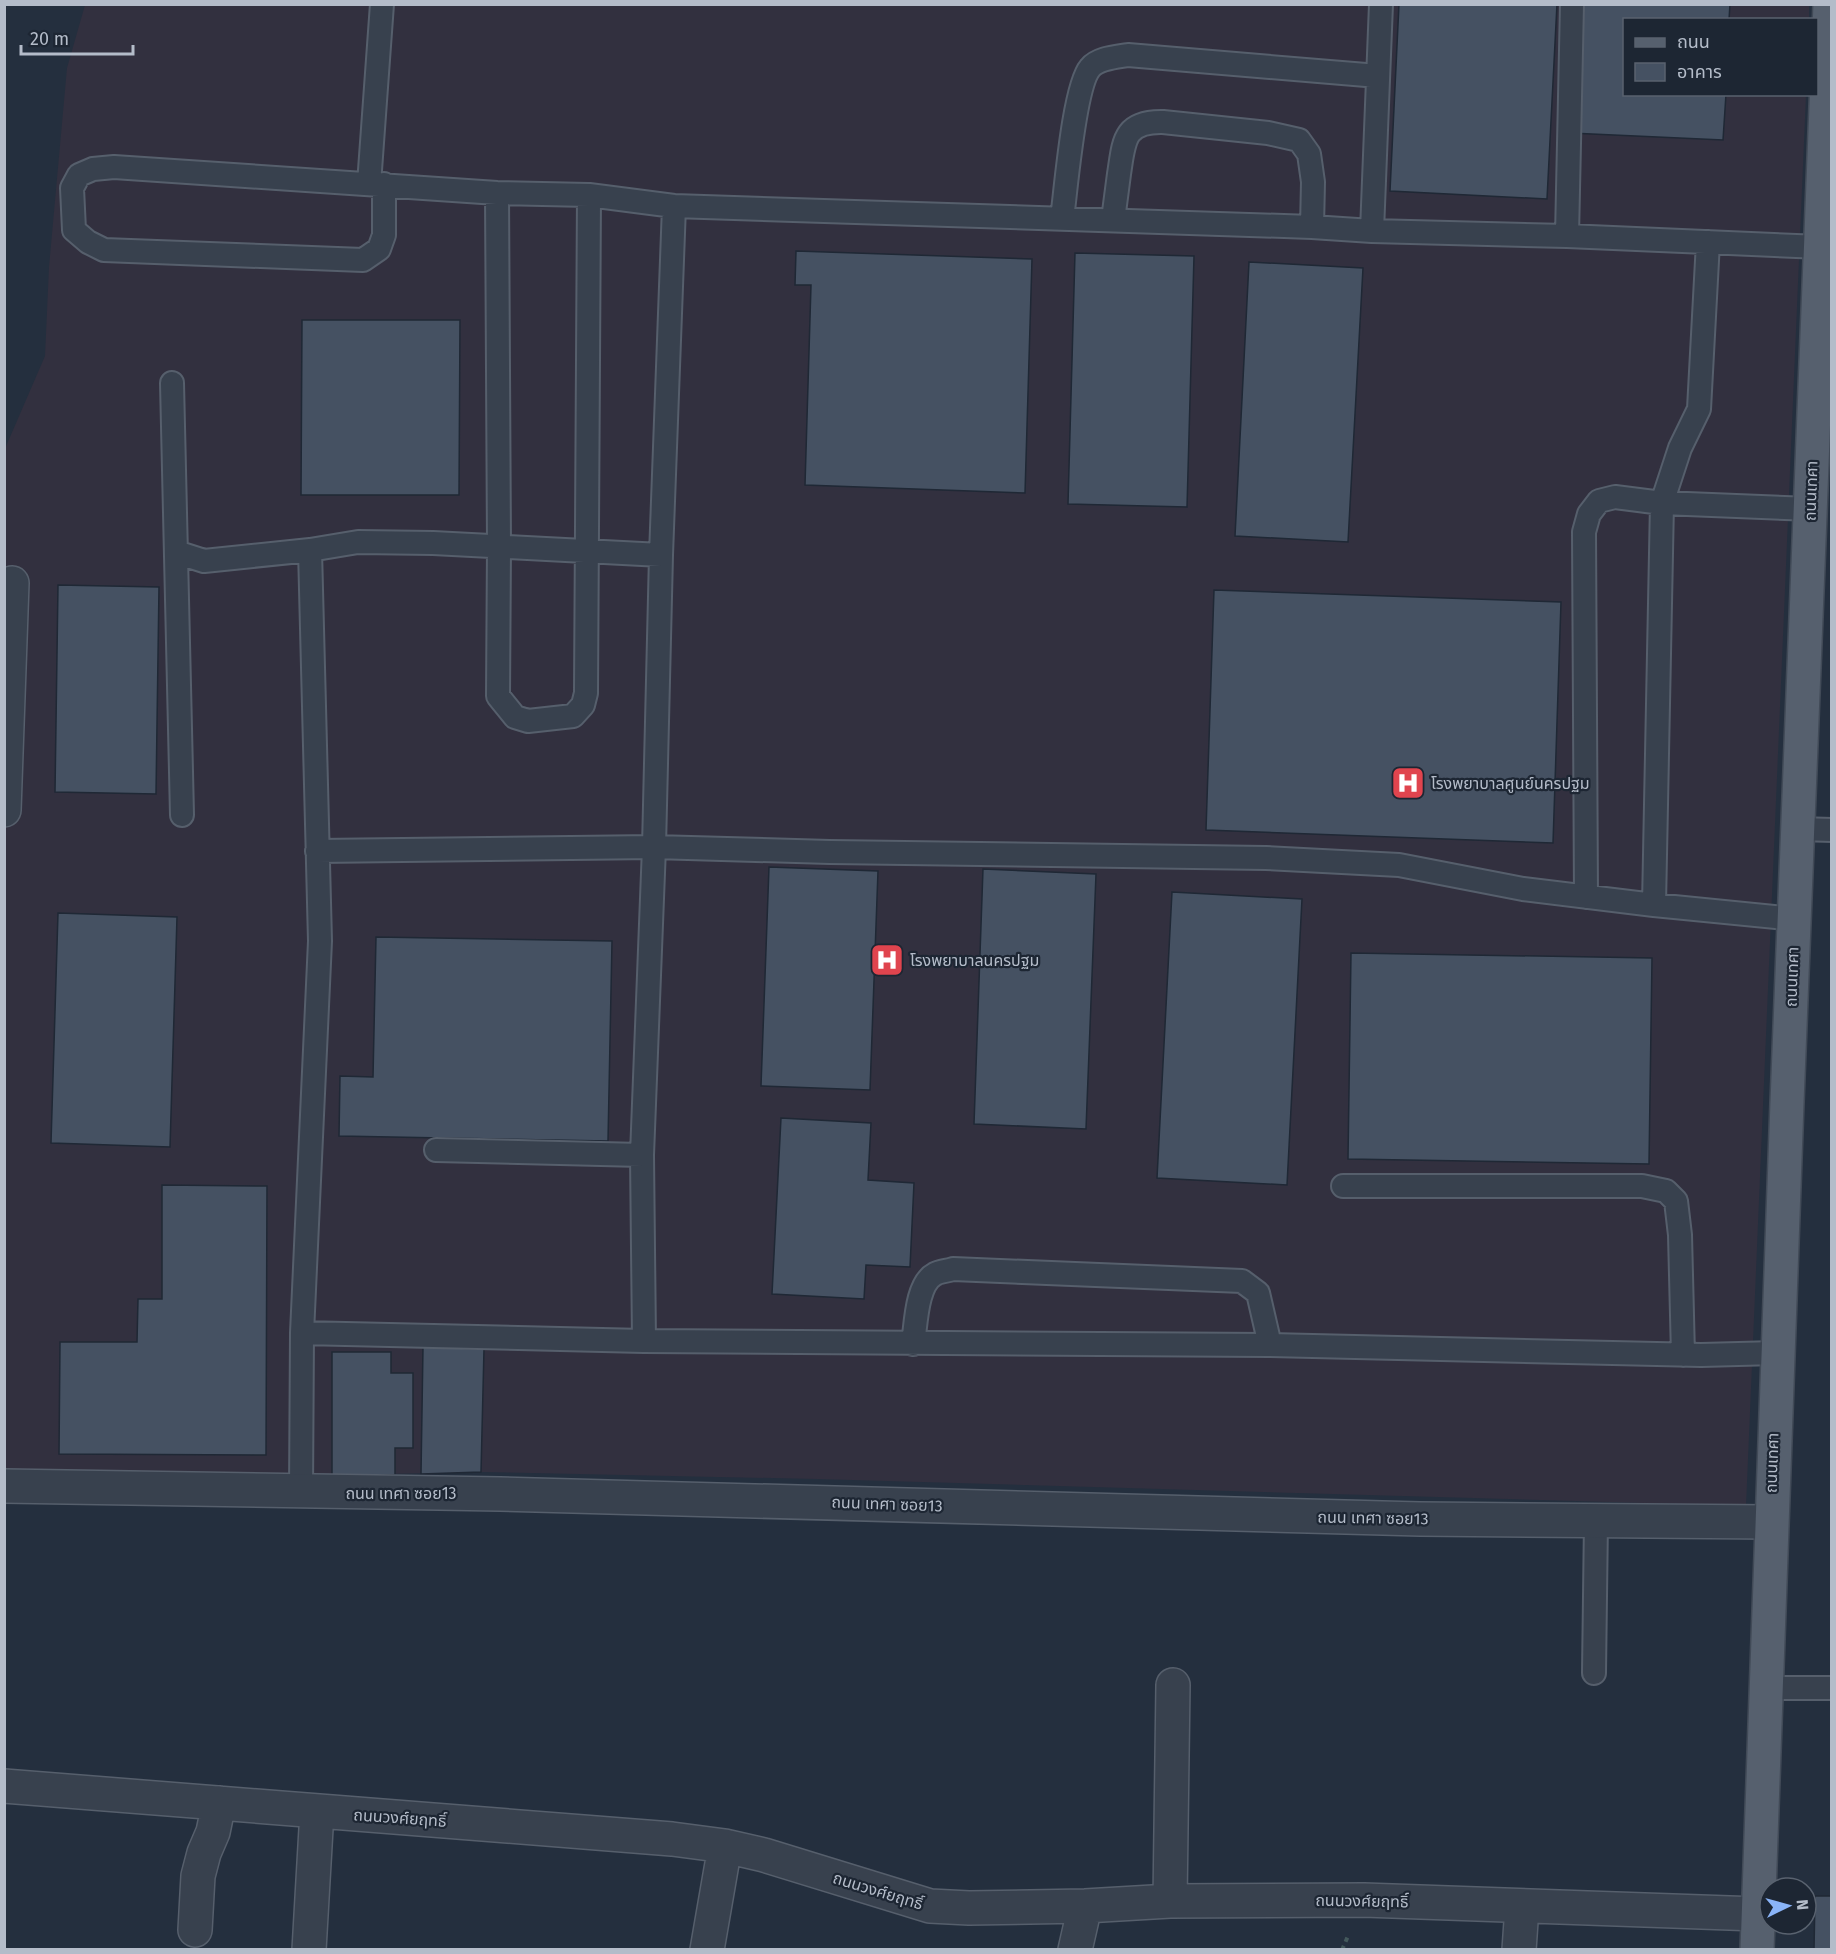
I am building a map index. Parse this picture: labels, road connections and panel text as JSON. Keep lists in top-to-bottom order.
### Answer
{
  "streets": {
    "main road": ["ถนนเทศา"],
    "street": ["ถนน เทศา ซอย13", "ถนนวงศ์ยฤทธิ์"]
  },
  "crossings": [
    ["ถนนเทศา", "ถนน เทศา ซอย13"],
    ["ถนนเทศา", "ถนนวงศ์ยฤทธิ์"]
  ],
  "places": {
    "hospital": ["โรงพยาบาลศูนย์นครปฐม", "โรงพยาบาลนครปฐม"]
  },
  "legend": ["ถนน", "อาคาร"],
  "scale_bar": "20 m",
  "north": "right"
}
